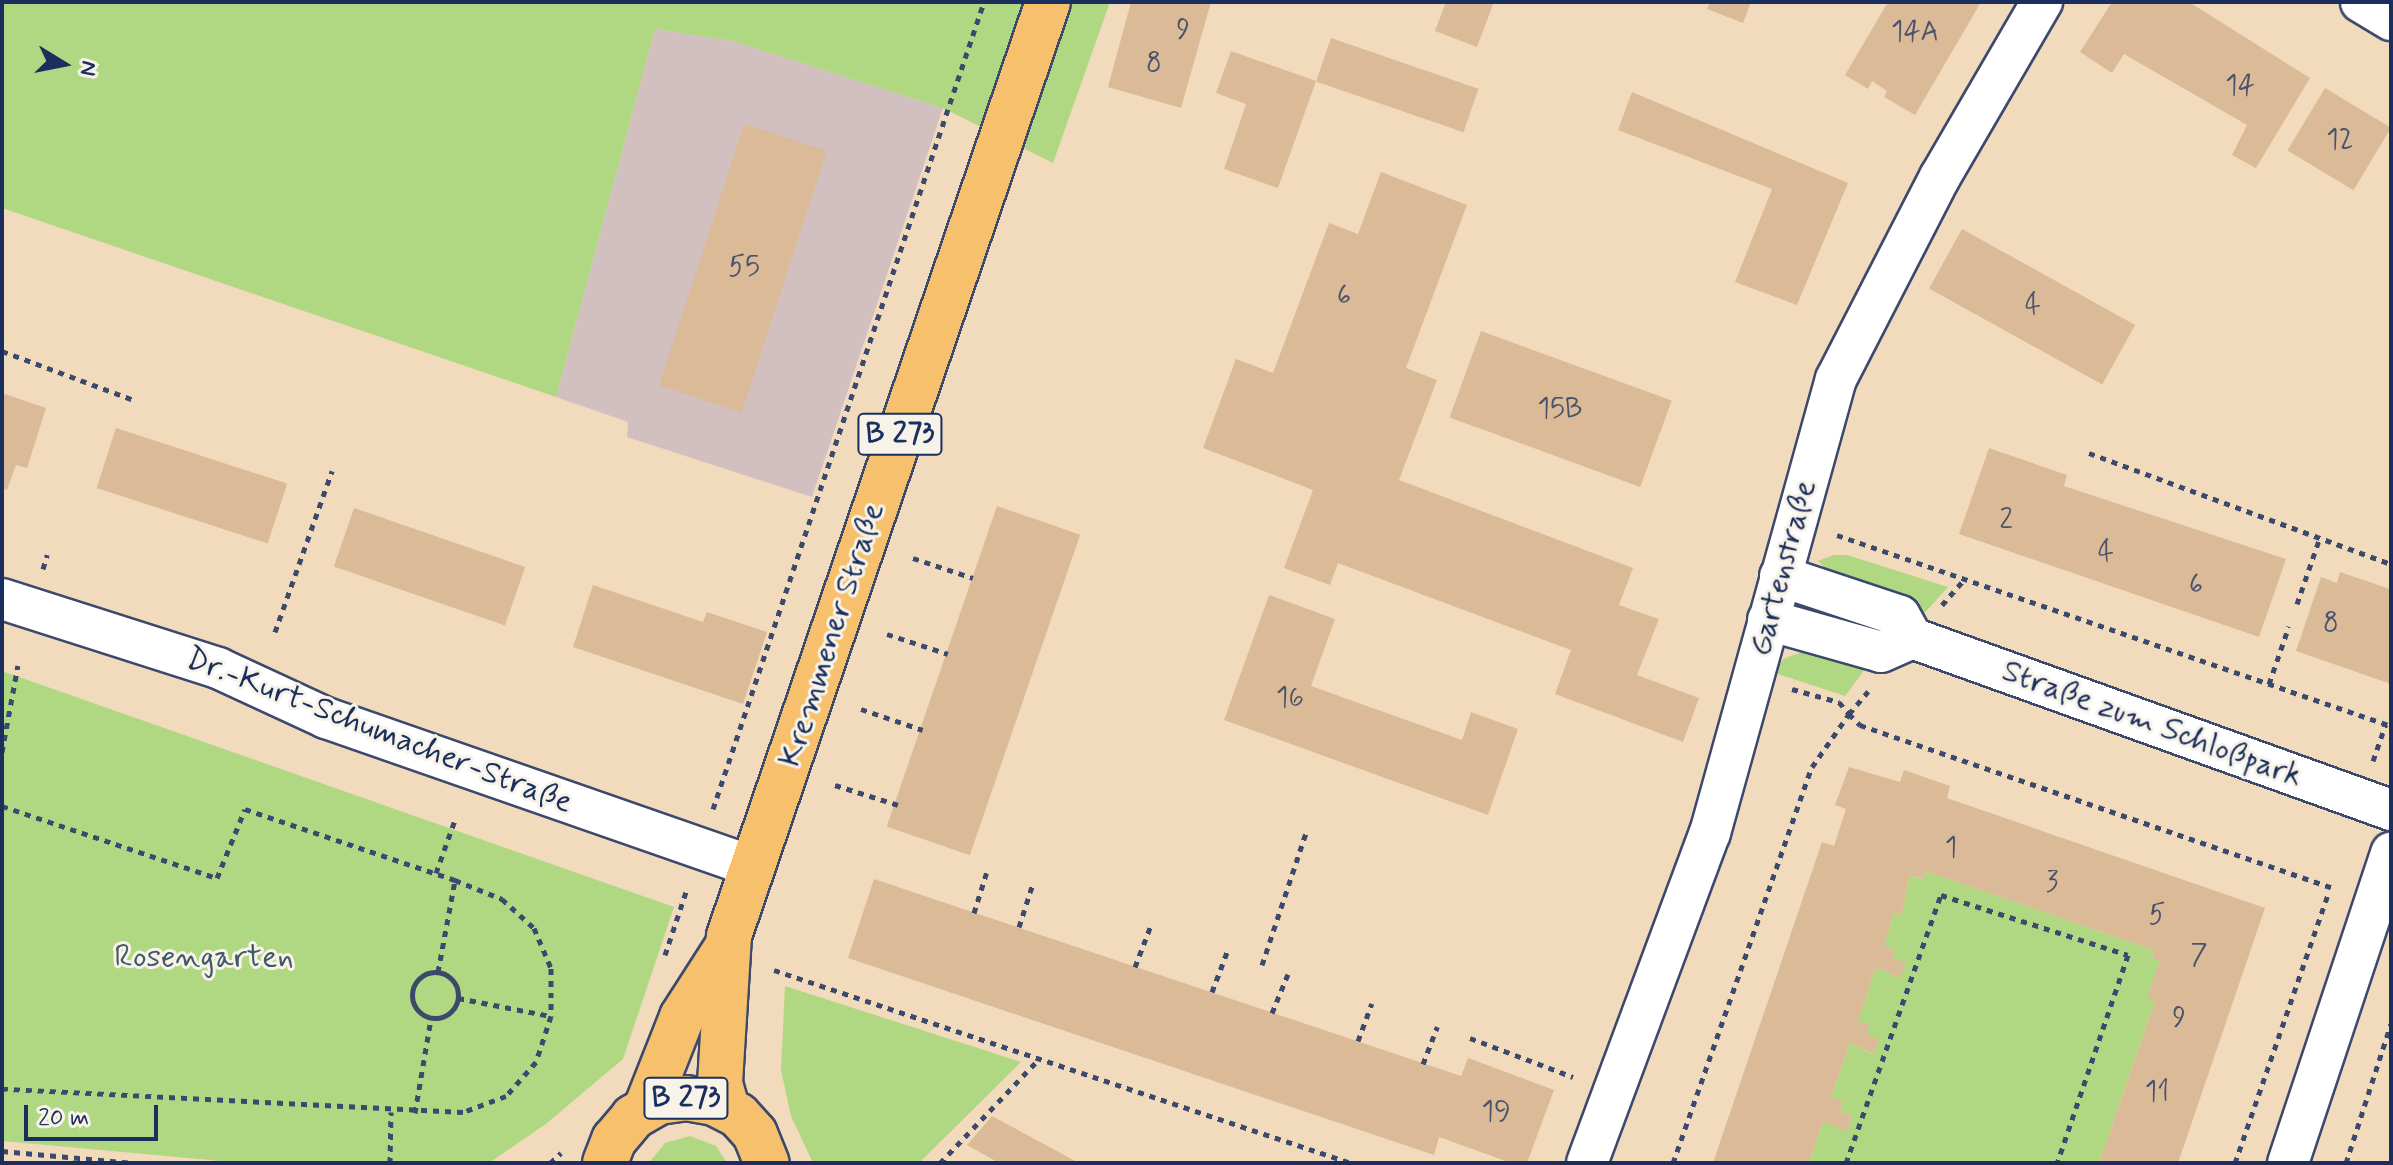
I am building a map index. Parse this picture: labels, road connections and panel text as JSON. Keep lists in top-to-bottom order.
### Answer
{
  "streets": {
    "main road": ["B 273", "Kremmener Straße"],
    "street": ["Gartenstraße", "Straße zum Schloßpark", "Dr.-Kurt-Schumacher-Straße"]
  },
  "crossings": [
    ["B 273", "Kremmener Straße"],
    ["Gartenstraße", "Straße zum Schloßpark"],
    ["Kremmener Straße", "Dr.-Kurt-Schumacher-Straße"]
  ],
  "parks": ["Rosengarten"],
  "house_numbers": [
    "9",
    "14A",
    "8",
    "14",
    "12",
    "55",
    "6",
    "4",
    "15B",
    "2",
    "4",
    "6",
    "8",
    "16",
    "1",
    "3",
    "5",
    "7",
    "9",
    "11",
    "19"
  ],
  "scale_bar": "20 m",
  "north": "right"
}
